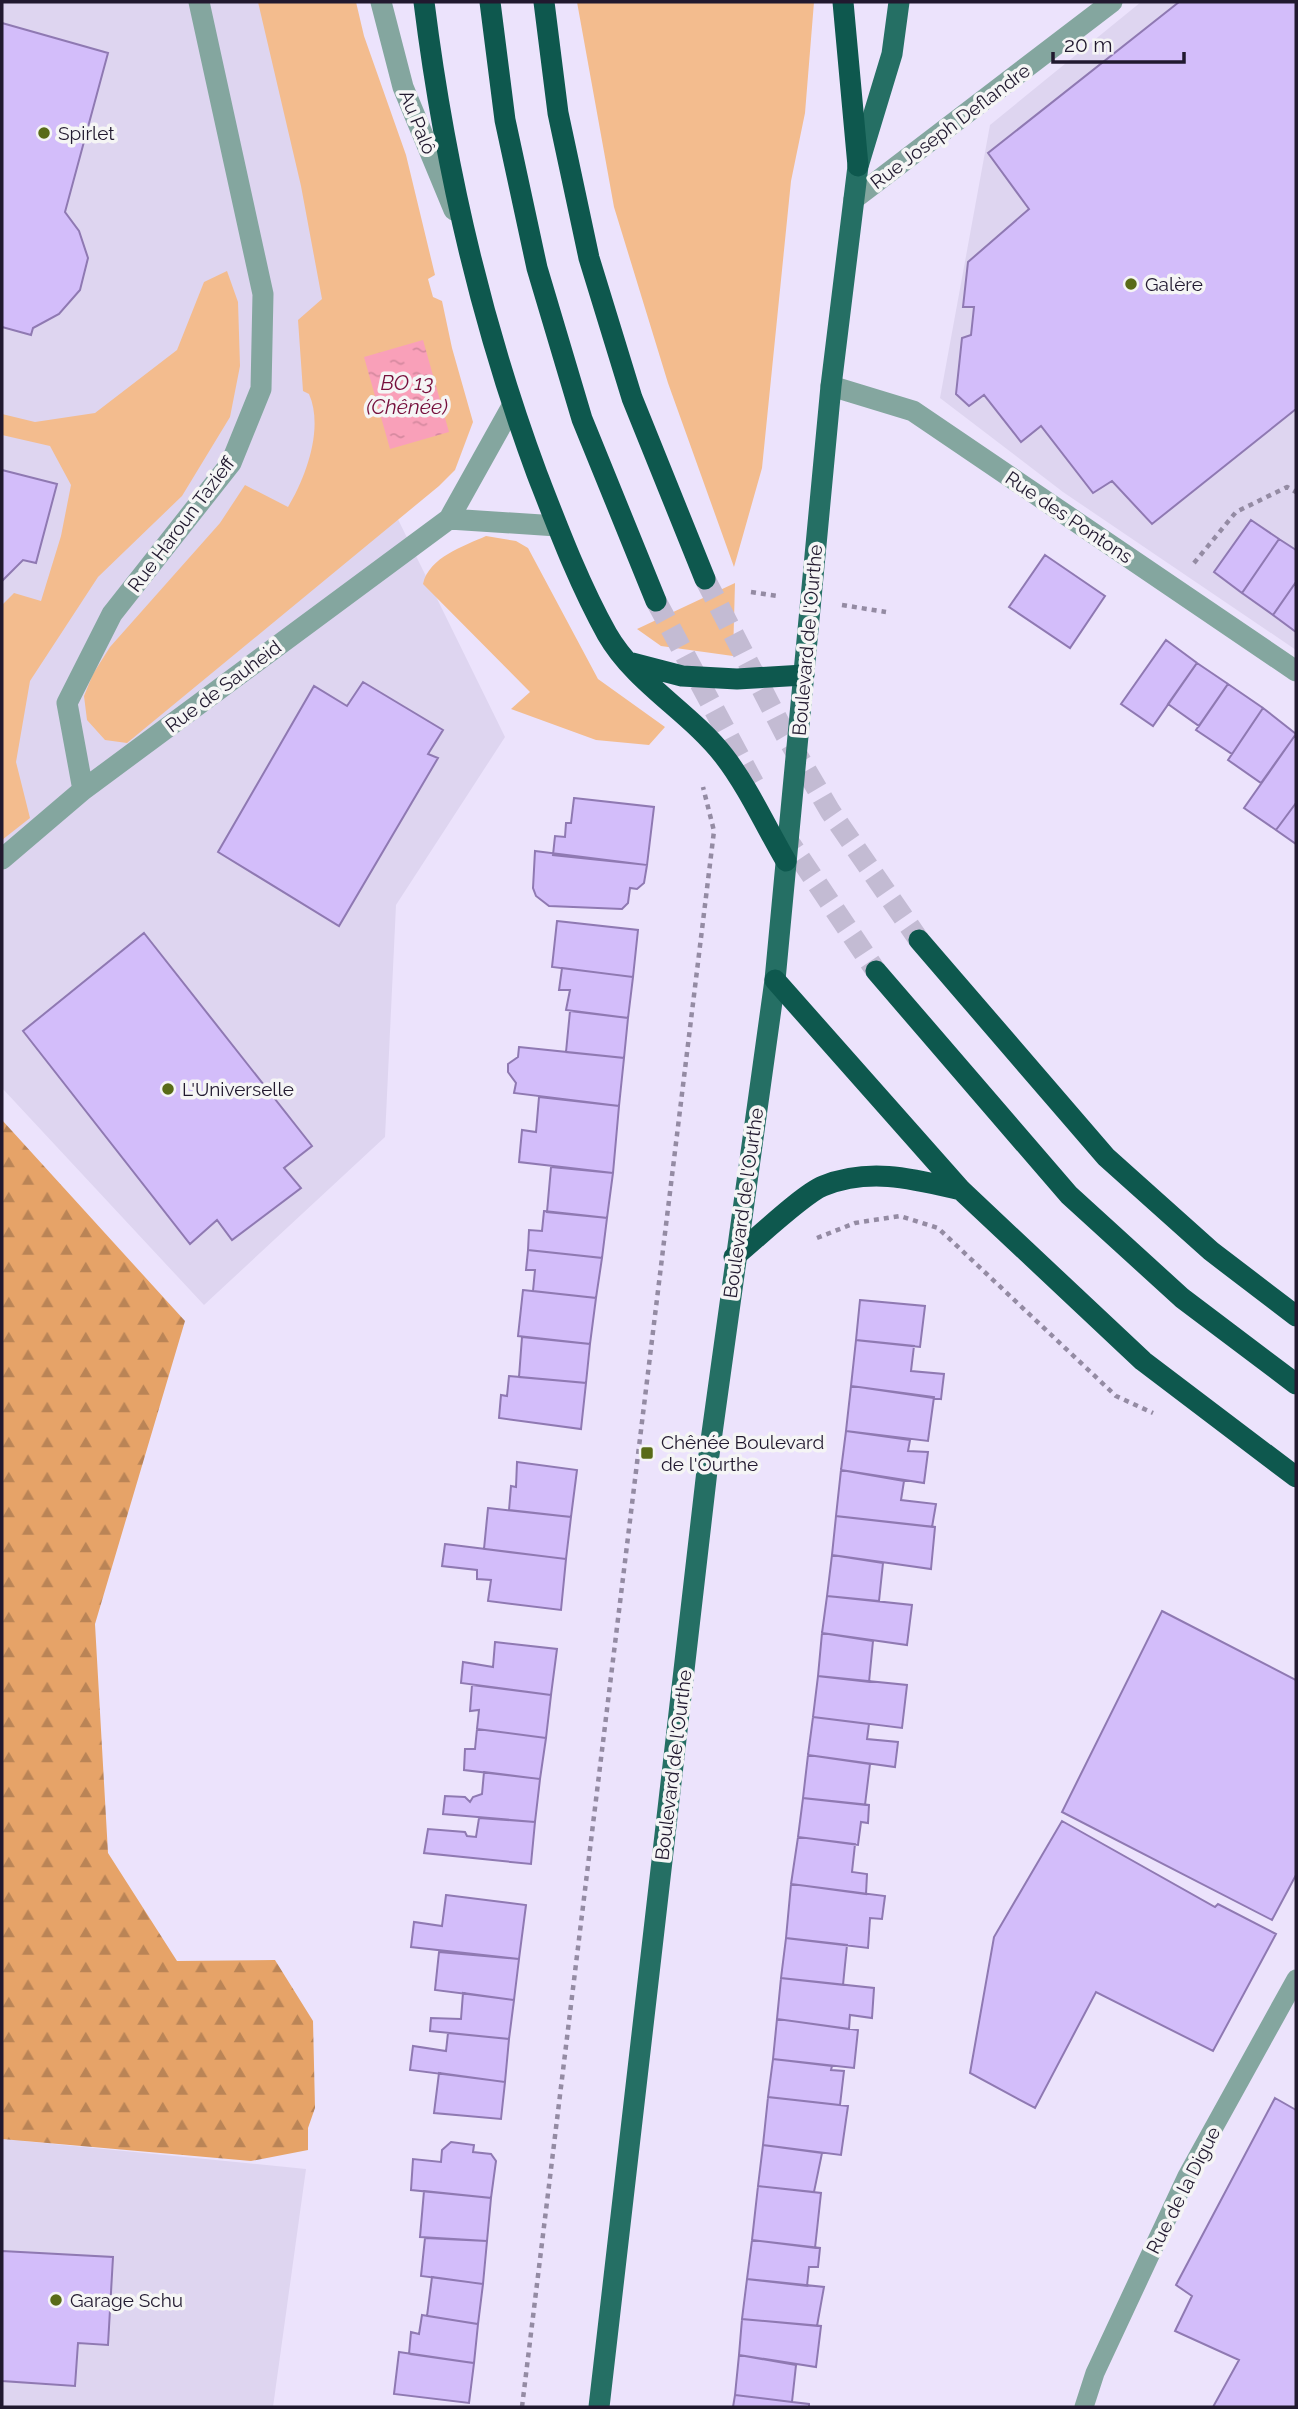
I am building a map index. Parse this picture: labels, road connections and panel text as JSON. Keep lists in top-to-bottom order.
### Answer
{
  "streets": {
    "main road": ["Boulevard de l'Ourthe"],
    "street": [
      "Au Palô",
      "Rue Joseph Deflandre",
      "Rue des Pontons",
      "Rue Haroun Tazieff",
      "Rue de Sauheid"
    ],
    "lane": ["Rue de la Digue"]
  },
  "crossings": [
    ["Rue Joseph Deflandre", "Boulevard de l'Ourthe"],
    ["Rue des Pontons", "Boulevard de l'Ourthe"],
    ["Rue Haroun Tazieff", "Rue de Sauheid"]
  ],
  "water": ["BO 13 (Chênée)"],
  "places": {
    "other": [
      "Spirlet",
      "Galère",
      "L'Universelle",
      "Garage Schu"
    ],
    "transit": ["Chênée Boulevard de l'Ourthe"]
  },
  "scale_bar": "20 m"
}
